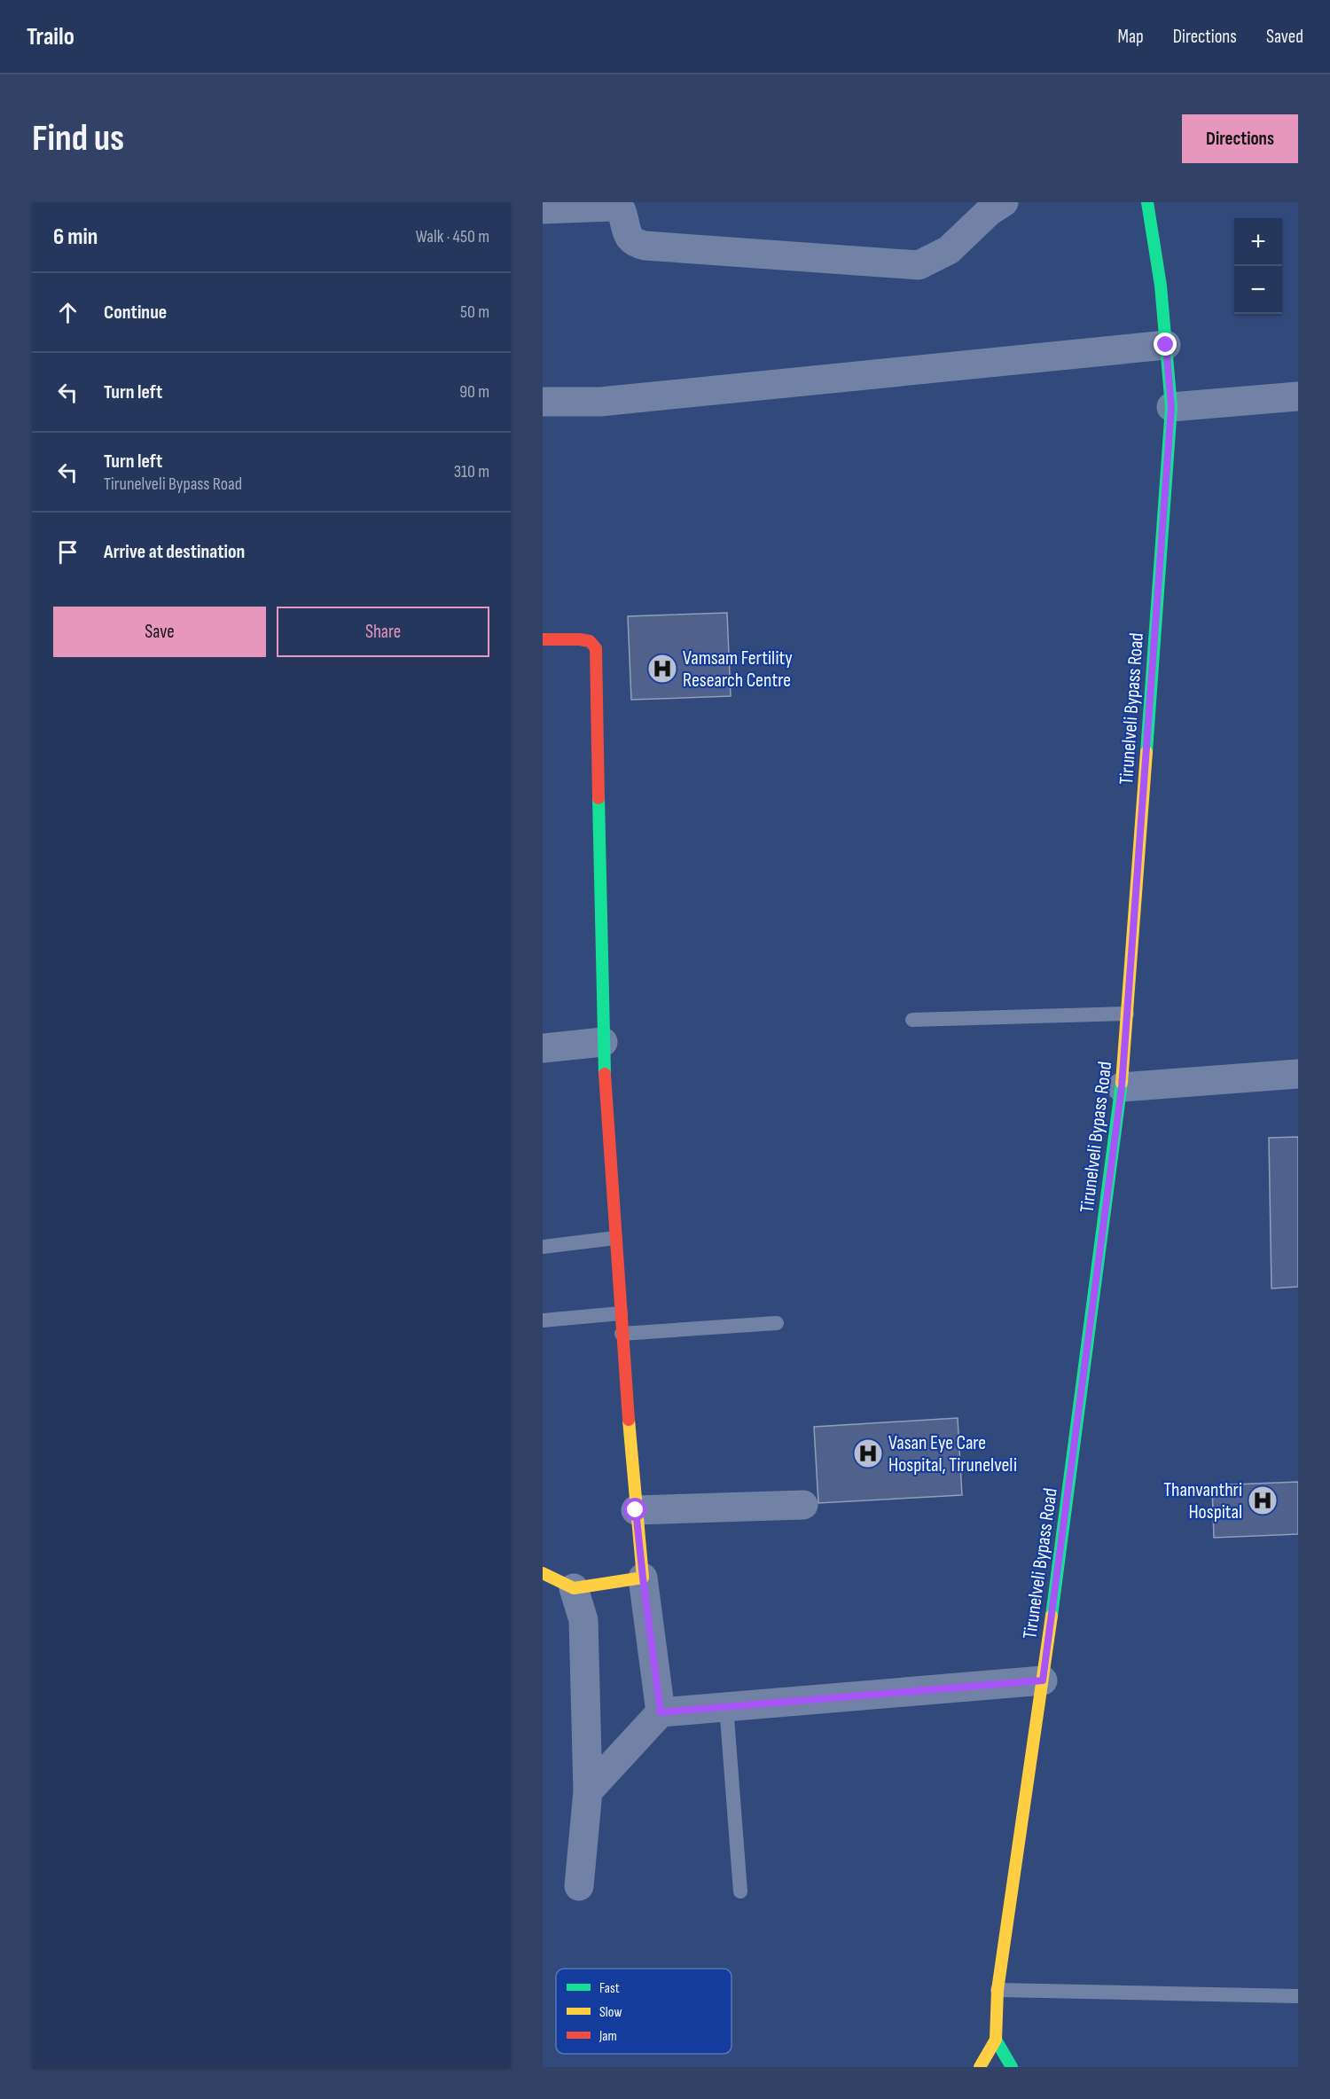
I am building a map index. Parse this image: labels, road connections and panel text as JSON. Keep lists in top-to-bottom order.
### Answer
{
  "streets": {
    "main road": ["Tirunelveli Bypass Road"]
  },
  "places": {
    "hospital": ["Vamsam Fertility Research Centre", "Vasan Eye Care Hospital, Tirunelveli", "Thanvanthri Hospital"]
  },
  "legend": ["Fast", "Slow", "Jam"],
  "page": {
    "header": "Trailo",
    "nav": ["Map", "Directions", "Saved"],
    "buttons": [
      "Directions",
      ["Save", "Share"]
    ],
    "title": "Find us",
    "heading": ["6 min", "Walk · 450 m"],
    "map_buttons": ["+", "−"],
    "list": [
      ["Continue", "50 m"],
      ["Turn left", "90 m"],
      ["Turn left", "Tirunelveli Bypass Road", "310 m"],
      "Arrive at destination"
    ]
  }
}
